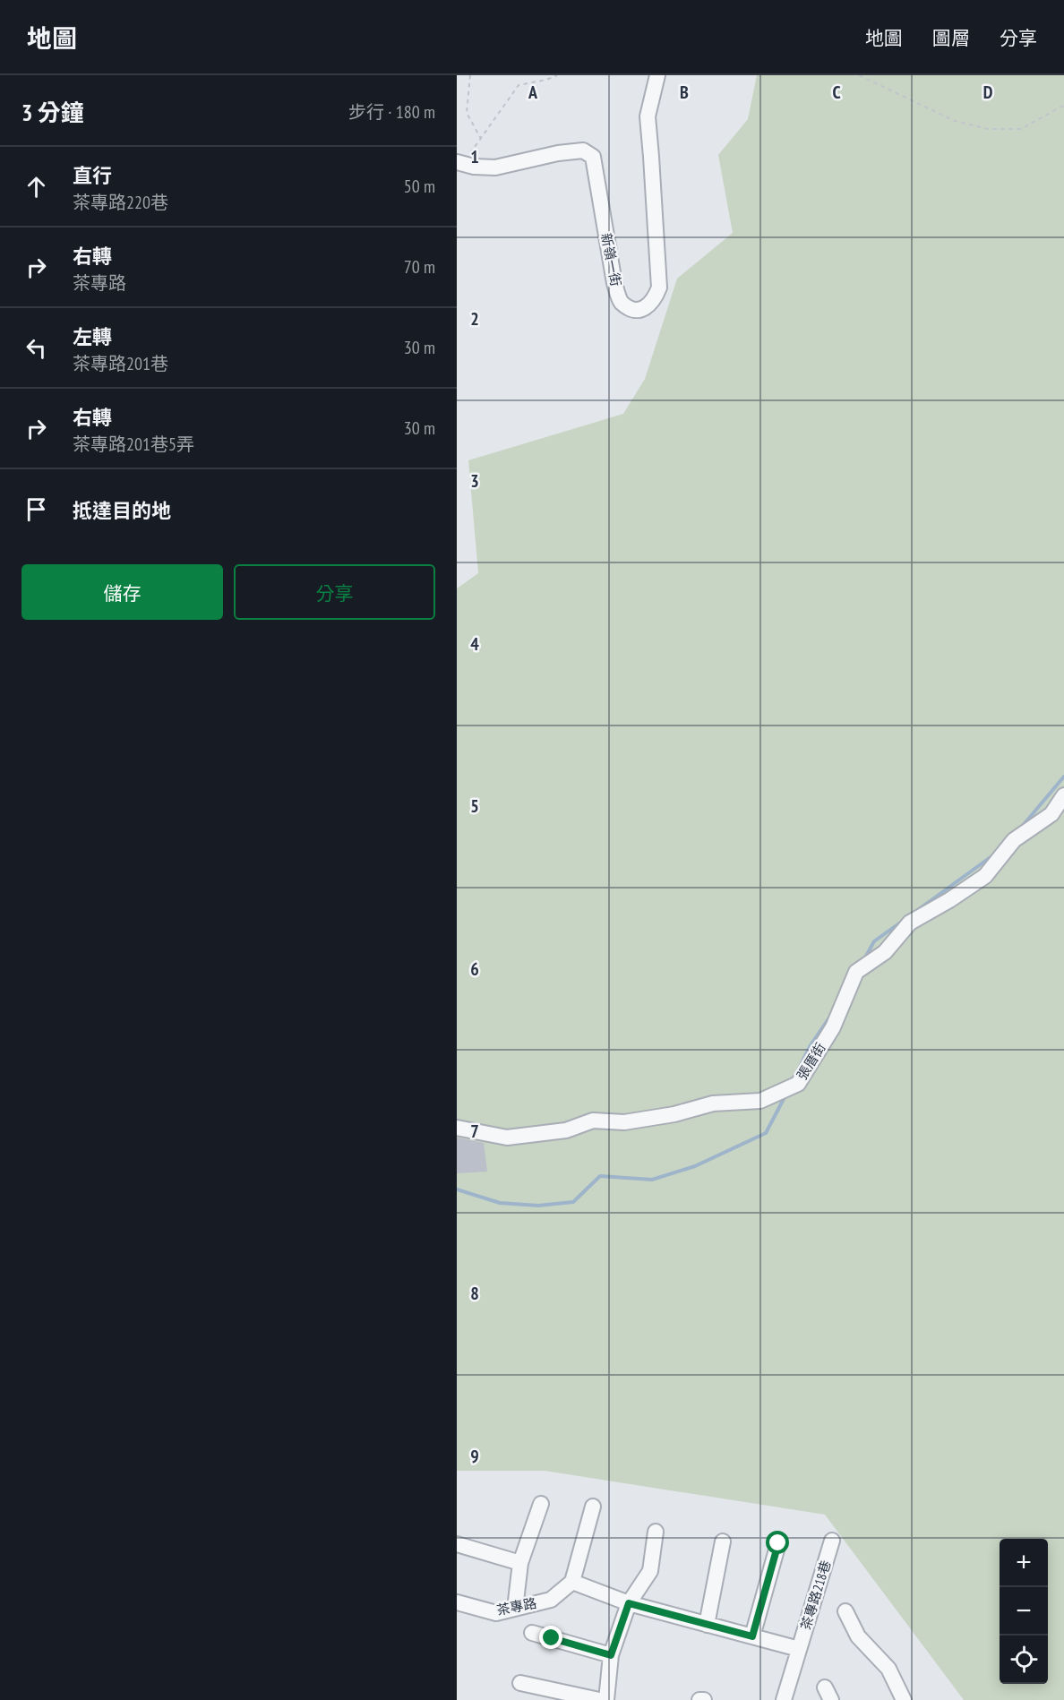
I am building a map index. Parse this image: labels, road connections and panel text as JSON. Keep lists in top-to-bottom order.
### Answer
{
  "streets": {
    "street": [
      "新嶺一街",
      "張厝街",
      "茶專路218巷",
      "茶專路"
    ]
  },
  "page": {
    "header": "地圖",
    "nav": ["地圖", "圖層", "分享"],
    "heading": ["3 分鐘", "步行 · 180 m"],
    "list": [
      ["直行", "茶專路220巷", "50 m"],
      ["右轉", "茶專路", "70 m"],
      ["左轉", "茶專路201巷", "30 m"],
      ["右轉", "茶專路201巷5弄", "30 m"],
      "抵達目的地"
    ],
    "buttons": ["儲存", "分享"],
    "map_buttons": ["+", "−"]
  },
  "grid": {
    "columns": [
      "A",
      "B",
      "C",
      "D"
    ],
    "rows": [
      "1",
      "2",
      "3",
      "4",
      "5",
      "6",
      "7",
      "8",
      "9"
    ]
  }
}
